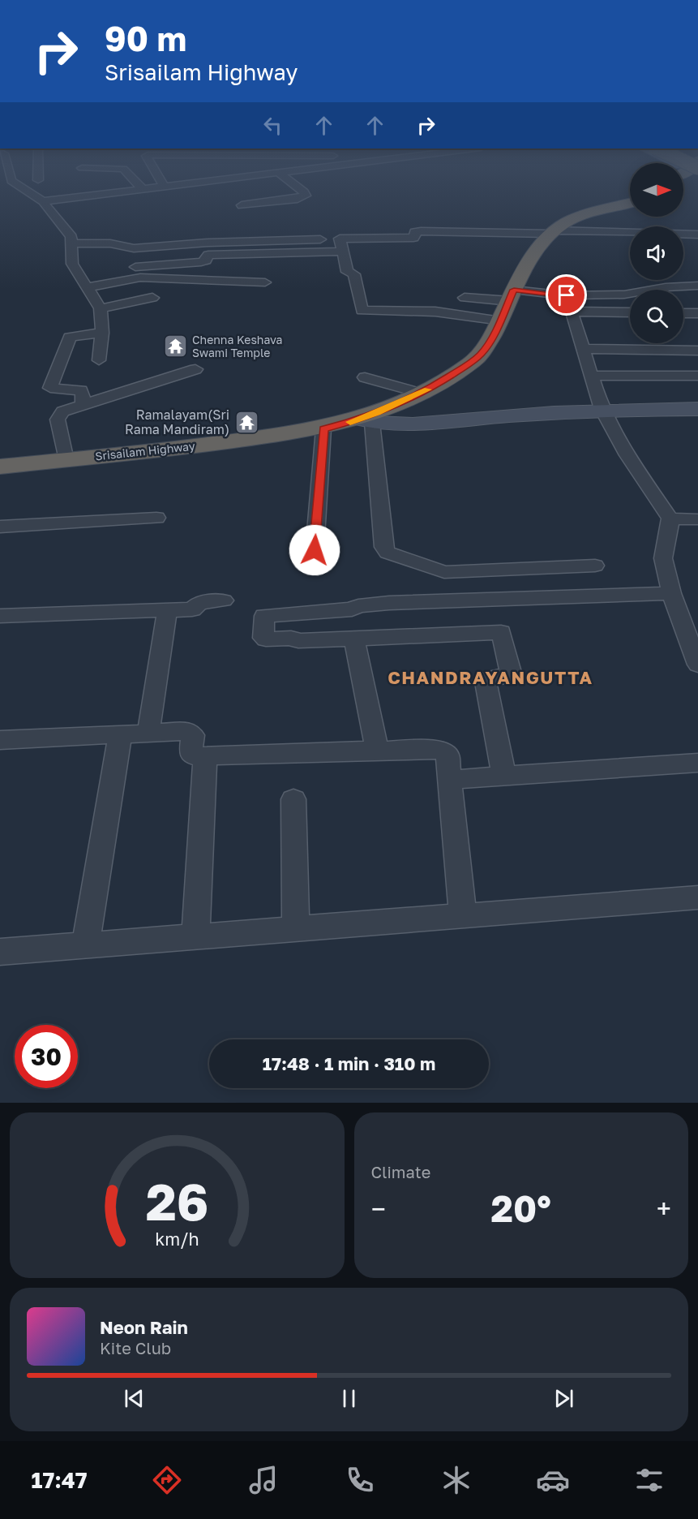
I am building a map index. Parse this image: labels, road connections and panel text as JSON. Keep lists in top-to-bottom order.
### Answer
{
  "streets": {
    "highway": ["Srisailam Highway"]
  },
  "districts": ["CHANDRAYANGUTTA"],
  "places": {
    "temple": ["Chenna Keshava Swami Temple", "Ramalayam(Sri Rama Mandiram)"]
  },
  "north": "right",
  "page": {
    "turn": ["90 m", "Srisailam Highway"],
    "limit": "30",
    "trip": "17:48 · 1 min · 310 m",
    "tile": "Climate",
    "heat": ["−", "20°", "+"],
    "song": ["Neon Rain", "Kite Club"],
    "tabs": "17:47",
    "gauge": ["26", "km/h"]
  }
}
